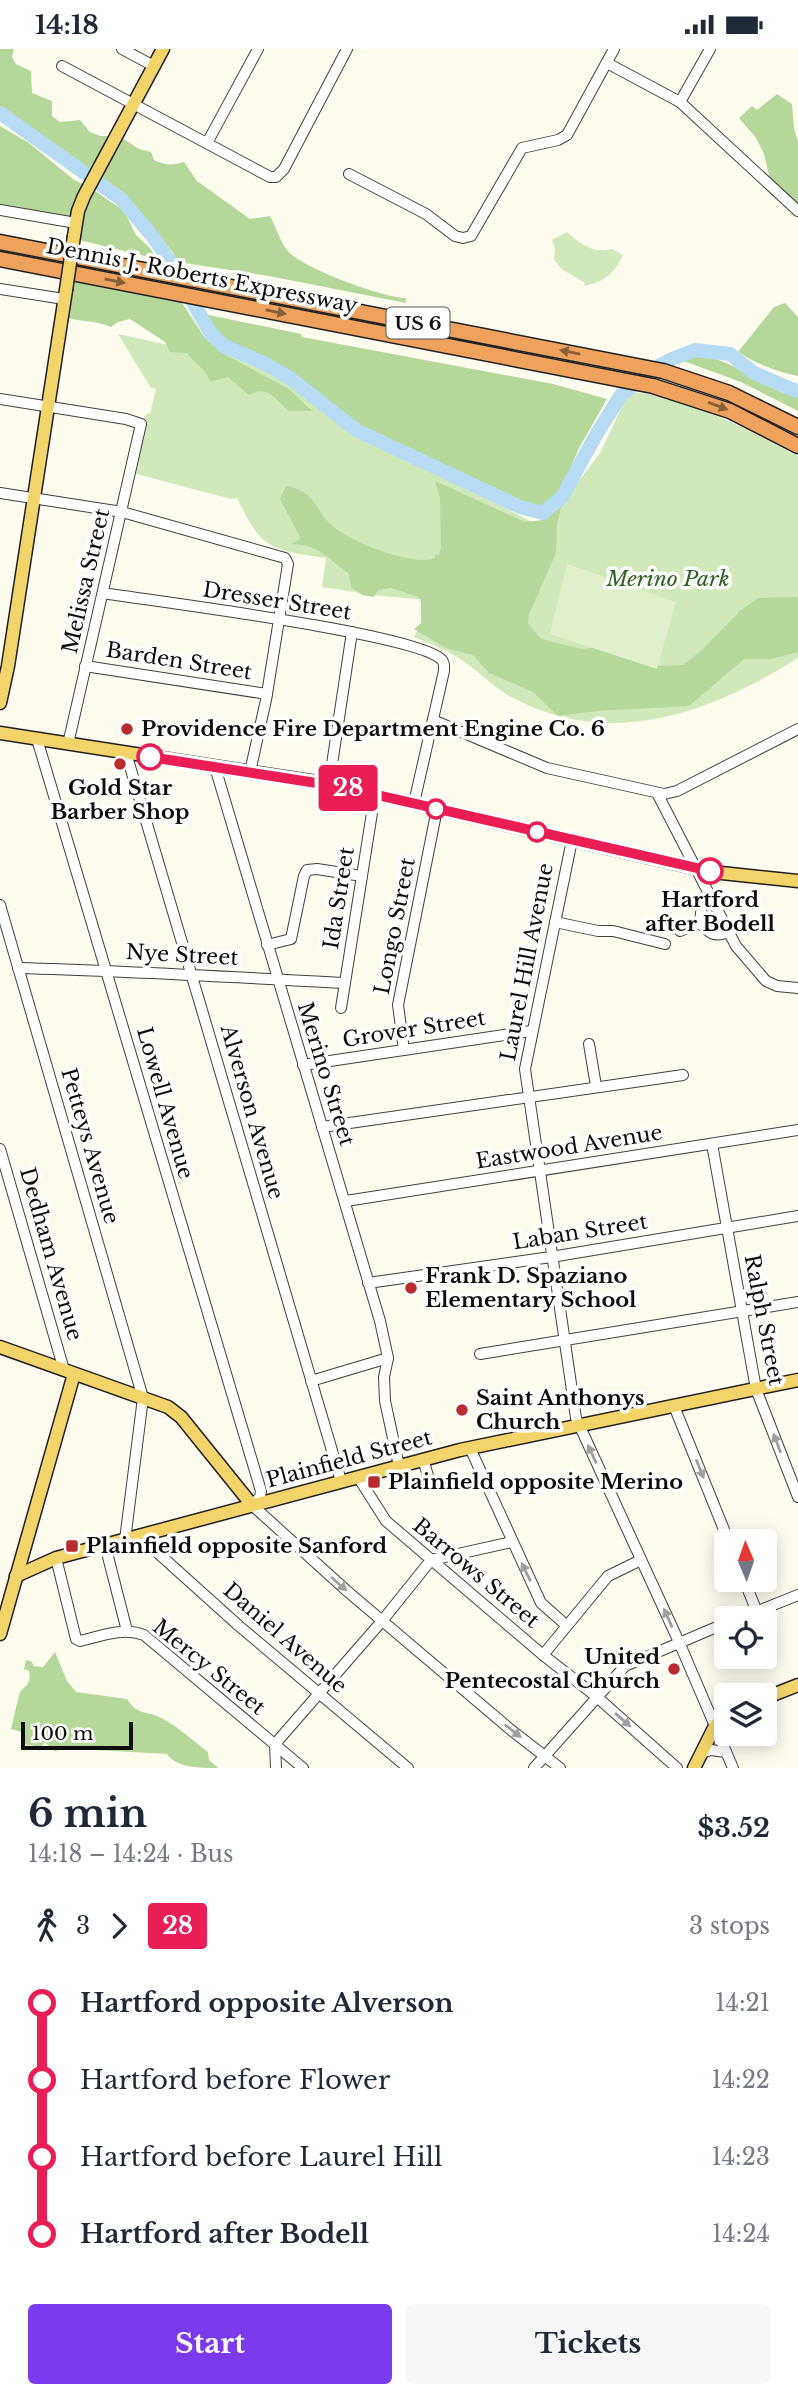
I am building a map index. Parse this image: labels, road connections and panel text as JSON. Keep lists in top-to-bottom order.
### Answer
{
  "streets": {
    "highway": ["Dennis J. Roberts Expressway", "US 6"],
    "main road": ["Plainfield Street"],
    "street": [
      "Melissa Street",
      "Dresser Street",
      "Barden Street",
      "Ida Street",
      "Longo Street",
      "Nye Street",
      "Laurel Hill Avenue",
      "Grover Street",
      "Merino Street",
      "Lowell Avenue",
      "Alverson Avenue",
      "Petteys Avenue",
      "Eastwood Avenue",
      "Laban Street",
      "Dedham Avenue",
      "Ralph Street",
      "Barrows Street",
      "Daniel Avenue",
      "Mercy Street"
    ]
  },
  "crossings": [
    ["Melissa Street", "Dresser Street"],
    ["Melissa Street", "Barden Street"],
    ["Ida Street", "Nye Street"],
    ["Longo Street", "Grover Street"],
    ["Nye Street", "Merino Street"],
    ["Nye Street", "Lowell Avenue"],
    ["Nye Street", "Alverson Avenue"],
    ["Nye Street", "Petteys Avenue"],
    ["Laurel Hill Avenue", "Grover Street"],
    ["Laurel Hill Avenue", "Eastwood Avenue"],
    ["Laurel Hill Avenue", "Laban Street"],
    ["Laurel Hill Avenue", "Plainfield Street"],
    ["Grover Street", "Merino Street"],
    ["Merino Street", "Eastwood Avenue"],
    ["Merino Street", "Laban Street"],
    ["Merino Street", "Plainfield Street"],
    ["Lowell Avenue", "Plainfield Street"],
    ["Alverson Avenue", "Plainfield Street"],
    ["Eastwood Avenue", "Ralph Street"],
    ["Laban Street", "Ralph Street"],
    ["Ralph Street", "Plainfield Street"],
    ["Plainfield Street", "Barrows Street"],
    ["Plainfield Street", "Daniel Avenue"],
    ["Plainfield Street", "Mercy Street"]
  ],
  "parks": ["Merino Park"],
  "places": {
    "other": [
      "Providence Fire Department Engine Co. 6",
      "Gold Star Barber Shop",
      "Hartford after Bodell",
      "Frank D. Spaziano Elementary School",
      "Saint Anthonys Church",
      "United Pentecostal Church"
    ],
    "transit": ["Plainfield opposite Merino", "Plainfield opposite Sanford"]
  },
  "lines": ["bus line 28"],
  "scale_bar": "100 m",
  "north": "top",
  "page": {
    "status": "14:18",
    "on_map": "28",
    "scale": "100 m",
    "heading": ["6 min", "14:18 – 14:24 · Bus", "$3.52"],
    "legs": ["3", "28", "3 stops"],
    "list": [
      {
        "name": "Hartford opposite Alverson",
        "value": "14:21"
      },
      {
        "name": "Hartford before Flower",
        "value": "14:22"
      },
      {
        "name": "Hartford before Laurel Hill",
        "value": "14:23"
      },
      {
        "name": "Hartford after Bodell",
        "value": "14:24"
      }
    ],
    "buttons": ["Start", "Tickets"]
  }
}
